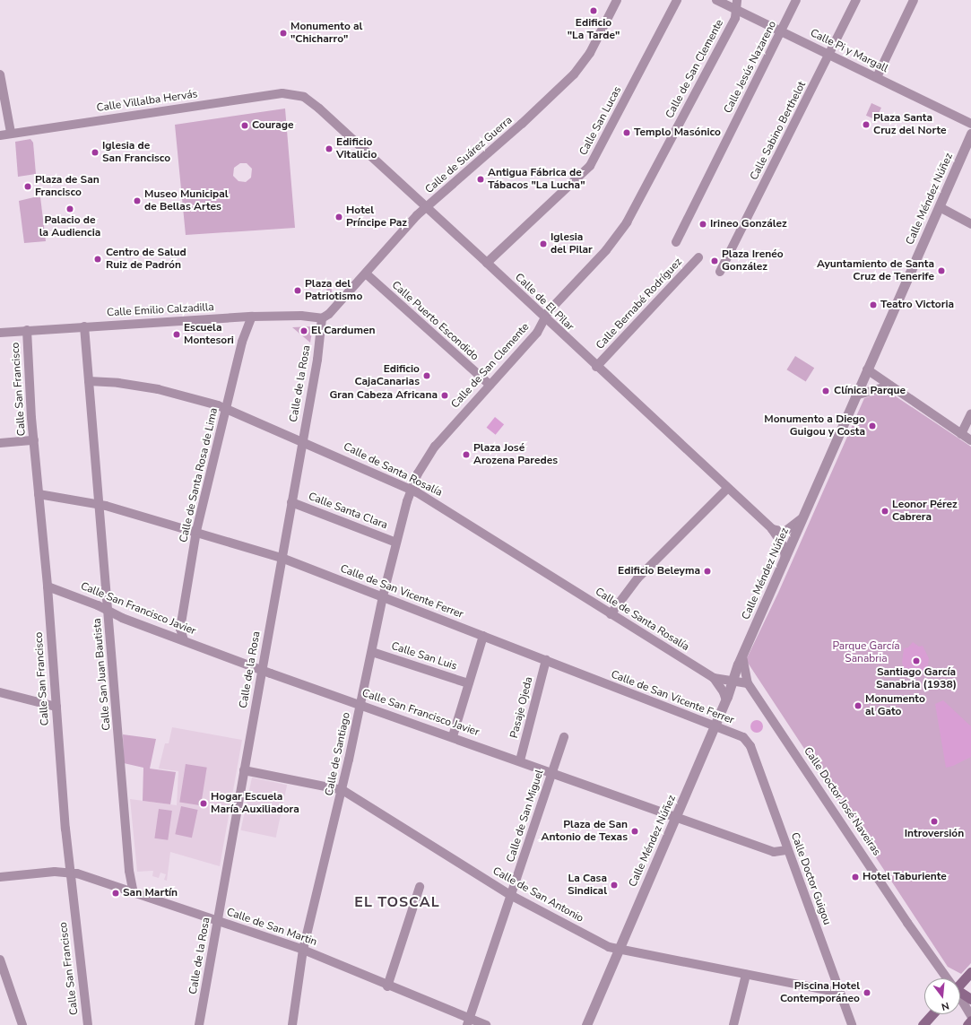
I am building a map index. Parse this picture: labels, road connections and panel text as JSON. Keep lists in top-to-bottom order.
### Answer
{
  "streets": {
    "street": [
      "Calle Pi y Margall",
      "Calle Jesús Nazareno",
      "Calle de San Clemente",
      "Calle Villalba Hervás",
      "Calle San Lucas",
      "Calle Sabino Berthelot",
      "Calle de Suárez Guerra",
      "Calle Méndez Núñez",
      "Calle de El Pilar",
      "Calle Bernabé Rodríguez",
      "Calle Emilio Calzadilla",
      "Calle Puerto Escondido",
      "Calle de la Rosa",
      "Calle San Francisco",
      "Calle de Santa Rosalía",
      "Calle de Santa Rosa de Lima",
      "Calle Santa Clara",
      "Calle de San Vicente Ferrer",
      "Calle San Francisco Javier",
      "Calle San Luis",
      "Calle San Juan Bautista",
      "Pasaje Ojeda",
      "Calle de Santiago",
      "Calle Doctor José Naveiras",
      "Calle de San Miguel",
      "Calle Doctor Guigou",
      "Calle de San Antonio",
      "Calle de San Martin"
    ]
  },
  "crossings": [
    ["Calle Pi y Margall", "Calle Jesús Nazareno"],
    ["Calle Pi y Margall", "Calle de San Clemente"],
    ["Calle Pi y Margall", "Calle Sabino Berthelot"],
    ["Calle de San Clemente", "Calle de El Pilar"],
    ["Calle de San Clemente", "Calle Puerto Escondido"],
    ["Calle de San Clemente", "Calle de Santa Rosalía"],
    ["Calle de San Clemente", "Calle de Santiago"],
    ["Calle Villalba Hervás", "Calle de El Pilar"],
    ["Calle San Lucas", "Calle de El Pilar"],
    ["Calle de Suárez Guerra", "Calle de El Pilar"],
    ["Calle de Suárez Guerra", "Calle Emilio Calzadilla"],
    ["Calle de Suárez Guerra", "Calle Puerto Escondido"],
    ["Calle de Suárez Guerra", "Calle de la Rosa"],
    ["Calle Méndez Núñez", "Calle de El Pilar"],
    ["Calle Méndez Núñez", "Calle de San Vicente Ferrer"],
    ["Calle Méndez Núñez", "Calle San Francisco Javier"],
    ["Calle Méndez Núñez", "Calle Doctor José Naveiras"],
    ["Calle Méndez Núñez", "Calle de San Antonio"],
    ["Calle de El Pilar", "Calle Bernabé Rodríguez"],
    ["Calle Emilio Calzadilla", "Calle de la Rosa"],
    ["Calle Emilio Calzadilla", "Calle San Francisco"],
    ["Calle Emilio Calzadilla", "Calle de Santa Rosa de Lima"],
    ["Calle Emilio Calzadilla", "Calle San Juan Bautista"],
    ["Calle de la Rosa", "Calle de Santa Rosalía"],
    ["Calle de la Rosa", "Calle Santa Clara"],
    ["Calle de la Rosa", "Calle de San Vicente Ferrer"],
    ["Calle de la Rosa", "Calle San Francisco Javier"],
    ["Calle de la Rosa", "Calle de San Antonio"],
    ["Calle de la Rosa", "Calle de San Martin"],
    ["Calle San Francisco", "Calle de San Vicente Ferrer"],
    ["Calle San Francisco", "Calle San Francisco Javier"],
    ["Calle San Francisco", "Calle de San Martin"],
    ["Calle de Santa Rosalía", "Calle de Santa Rosa de Lima"],
    ["Calle de Santa Rosalía", "Calle San Juan Bautista"],
    ["Calle de Santa Rosalía", "Calle de Santiago"],
    ["Calle de Santa Rosa de Lima", "Calle de San Vicente Ferrer"],
    ["Calle de Santa Rosa de Lima", "Calle San Francisco Javier"],
    ["Calle Santa Clara", "Calle de Santiago"],
    ["Calle de San Vicente Ferrer", "Calle San Juan Bautista"],
    ["Calle de San Vicente Ferrer", "Pasaje Ojeda"],
    ["Calle de San Vicente Ferrer", "Calle de Santiago"],
    ["Calle de San Vicente Ferrer", "Calle Doctor Guigou"],
    ["Calle San Francisco Javier", "Calle San Juan Bautista"],
    ["Calle San Francisco Javier", "Pasaje Ojeda"],
    ["Calle San Francisco Javier", "Calle de Santiago"],
    ["Calle San Francisco Javier", "Calle de San Miguel"],
    ["Calle San Francisco Javier", "Calle Doctor Guigou"],
    ["Calle San Luis", "Calle de Santiago"],
    ["Calle San Juan Bautista", "Calle de San Martin"],
    ["Calle de Santiago", "Calle de San Antonio"],
    ["Calle de Santiago", "Calle de San Martin"],
    ["Calle de San Miguel", "Calle de San Antonio"],
    ["Calle de San Miguel", "Calle de San Martin"],
    ["Calle Doctor Guigou", "Calle de San Antonio"]
  ],
  "districts": ["EL TOSCAL"],
  "parks": ["Parque García Sanabria"],
  "places": [
    "Edificio \"La Tarde\"",
    "Monumento al \"Chicharro\"",
    "Plaza Santa Cruz del Norte",
    "Courage",
    "Templo Masónico",
    "Edificio Vitalicio",
    "Iglesia de San Francisco",
    "Antigua Fábrica de Tábacos \"La Lucha\"",
    "Plaza de San Francisco",
    "Museo Municipal de Bellas Artes",
    "Palacio de la Audiencia",
    "Hotel Príncipe Paz",
    "Irineo González",
    "Iglesia del Pilar",
    "Centro de Salud Ruiz de Padrón",
    "Plaza Irenéo González",
    "Ayuntamiento de Santa Cruz de Tenerife",
    "Plaza del Patriotismo",
    "Teatro Victoria",
    "El Cardumen",
    "Escuela Montesori",
    "Edificio CajaCanarias",
    "Clínica Parque",
    "Gran Cabeza Africana",
    "Monumento a Diego Guigou y Costa",
    "Plaza José Arozena Paredes",
    "Leonor Pérez Cabrera",
    "Edificio Beleyma",
    "Santiago García Sanabria (1938)",
    "Monumento al Gato",
    "Hogar Escuela María Auxiliadora",
    "Introversión",
    "Plaza de San Antonio de Texas",
    "Hotel Taburiente",
    "La Casa Sindical",
    "San Martín",
    "Piscina Hotel Contemporáneo"
  ],
  "north": "bottom"
}
